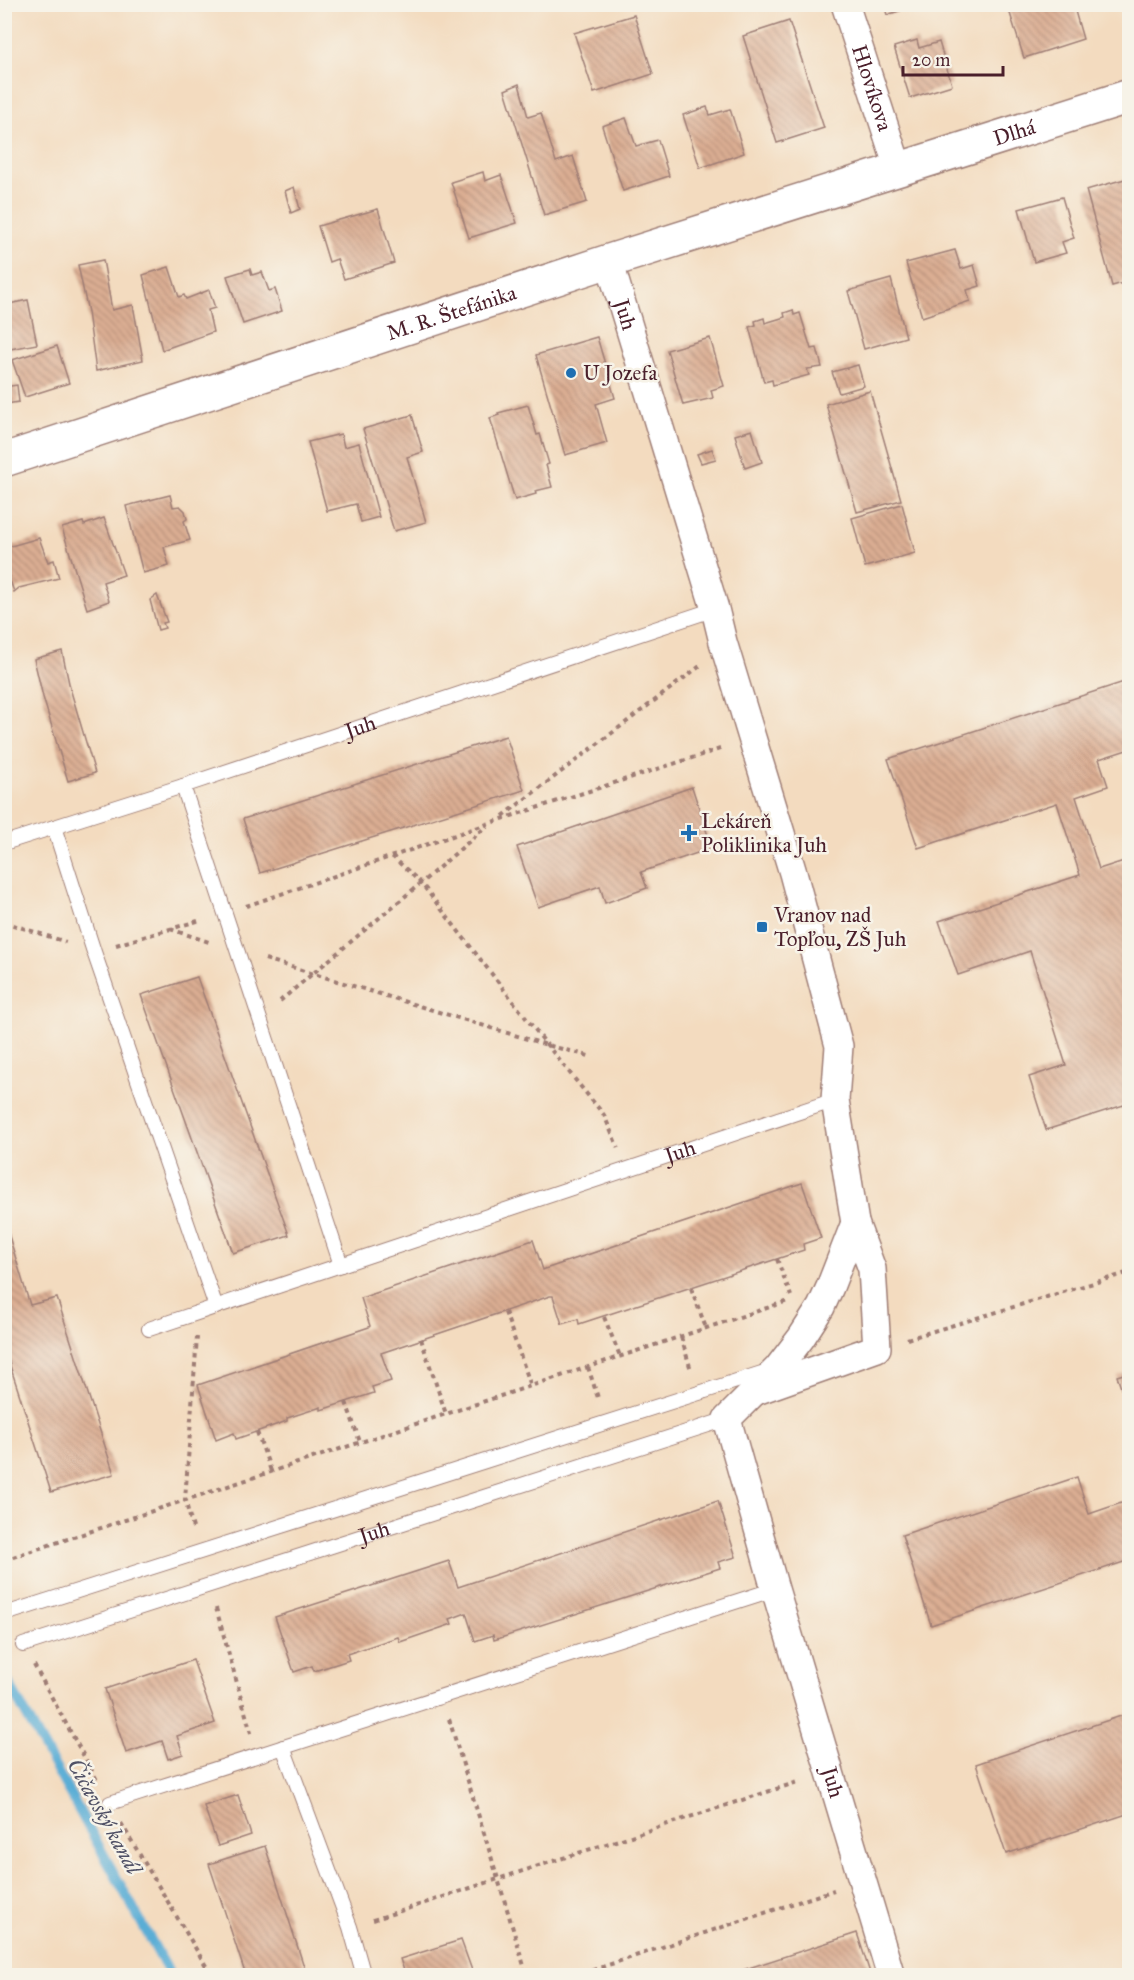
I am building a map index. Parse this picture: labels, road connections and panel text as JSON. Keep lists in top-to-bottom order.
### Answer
{
  "streets": {
    "street": [
      "Hlovíkova",
      "Dlhá",
      "M. R. Štefánika",
      "Juh"
    ]
  },
  "crossings": [
    ["Hlovíkova", "Dlhá"],
    ["Hlovíkova", "M. R. Štefánika"],
    ["Dlhá", "M. R. Štefánika"],
    ["M. R. Štefánika", "Juh"]
  ],
  "water": ["Čičavský kanál"],
  "places": {
    "other": ["U Jozefa"],
    "health": ["Lekáreň Poliklinika Juh"],
    "transit": ["Vranov nad Topľou, ZŠ Juh"]
  },
  "scale_bar": "20 m"
}
